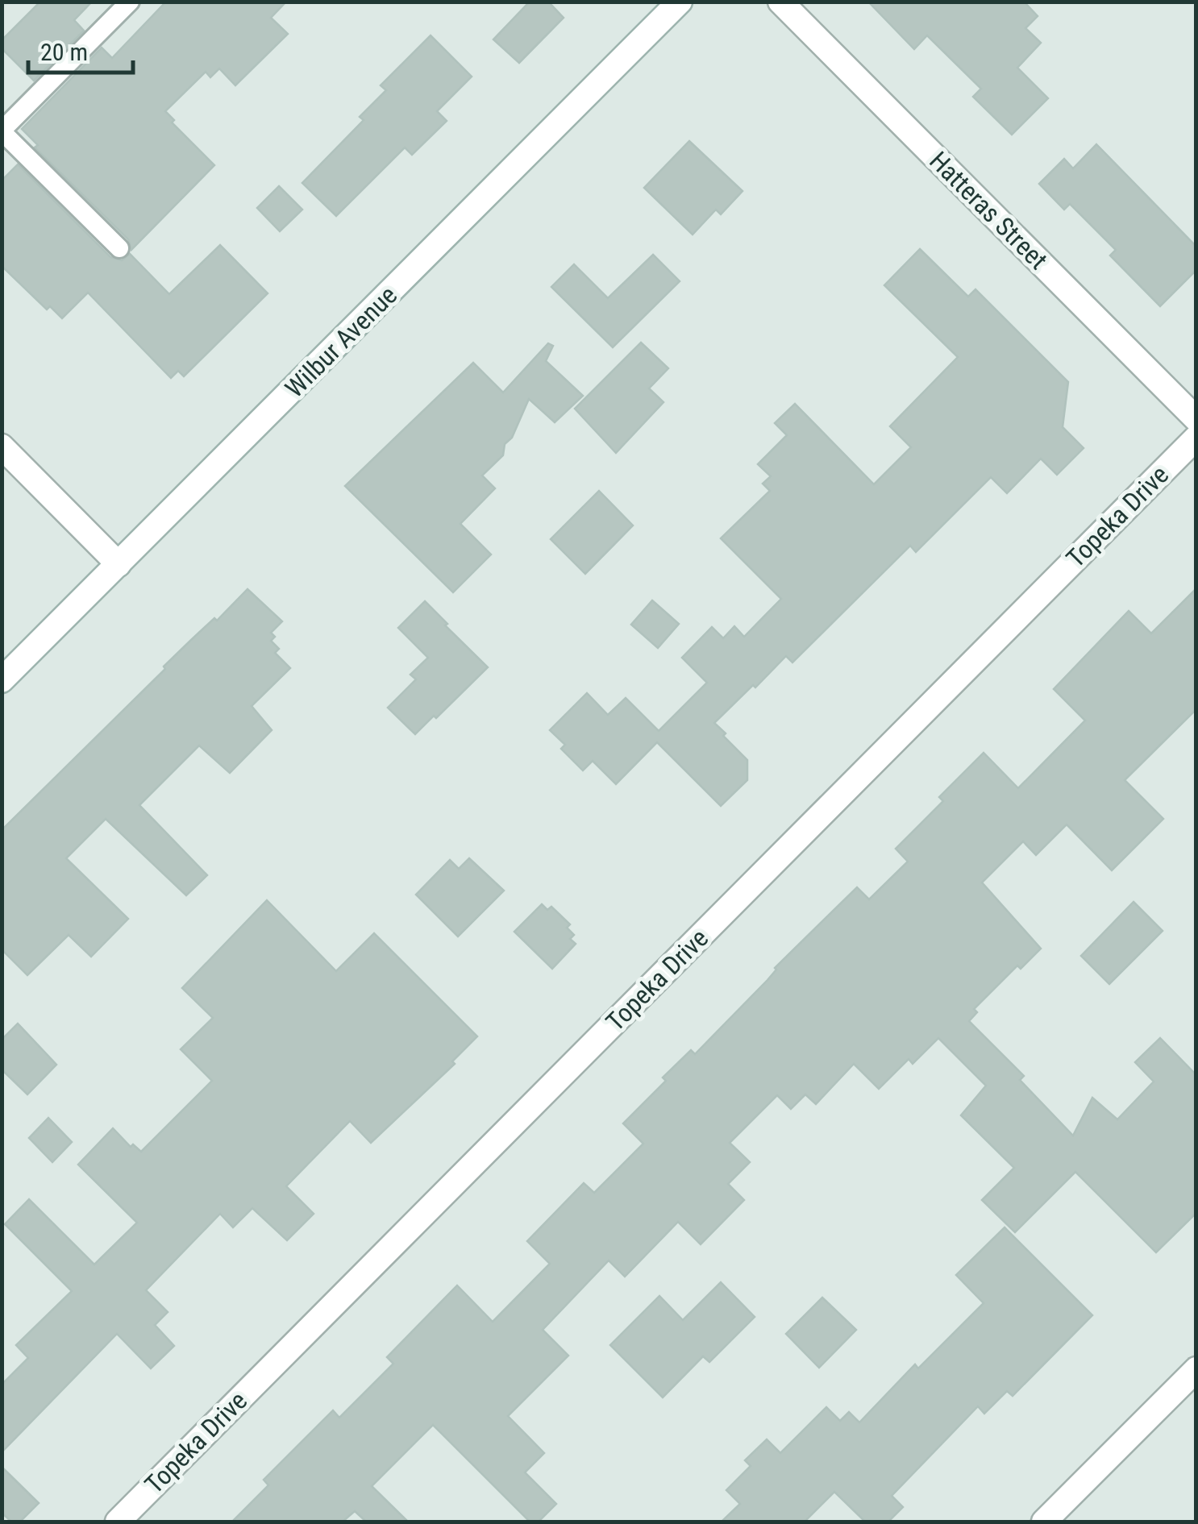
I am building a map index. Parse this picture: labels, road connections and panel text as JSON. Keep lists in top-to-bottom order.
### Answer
{
  "streets": {
    "street": ["Hatteras Street", "Wilbur Avenue", "Topeka Drive"]
  },
  "scale_bar": "20 m"
}
